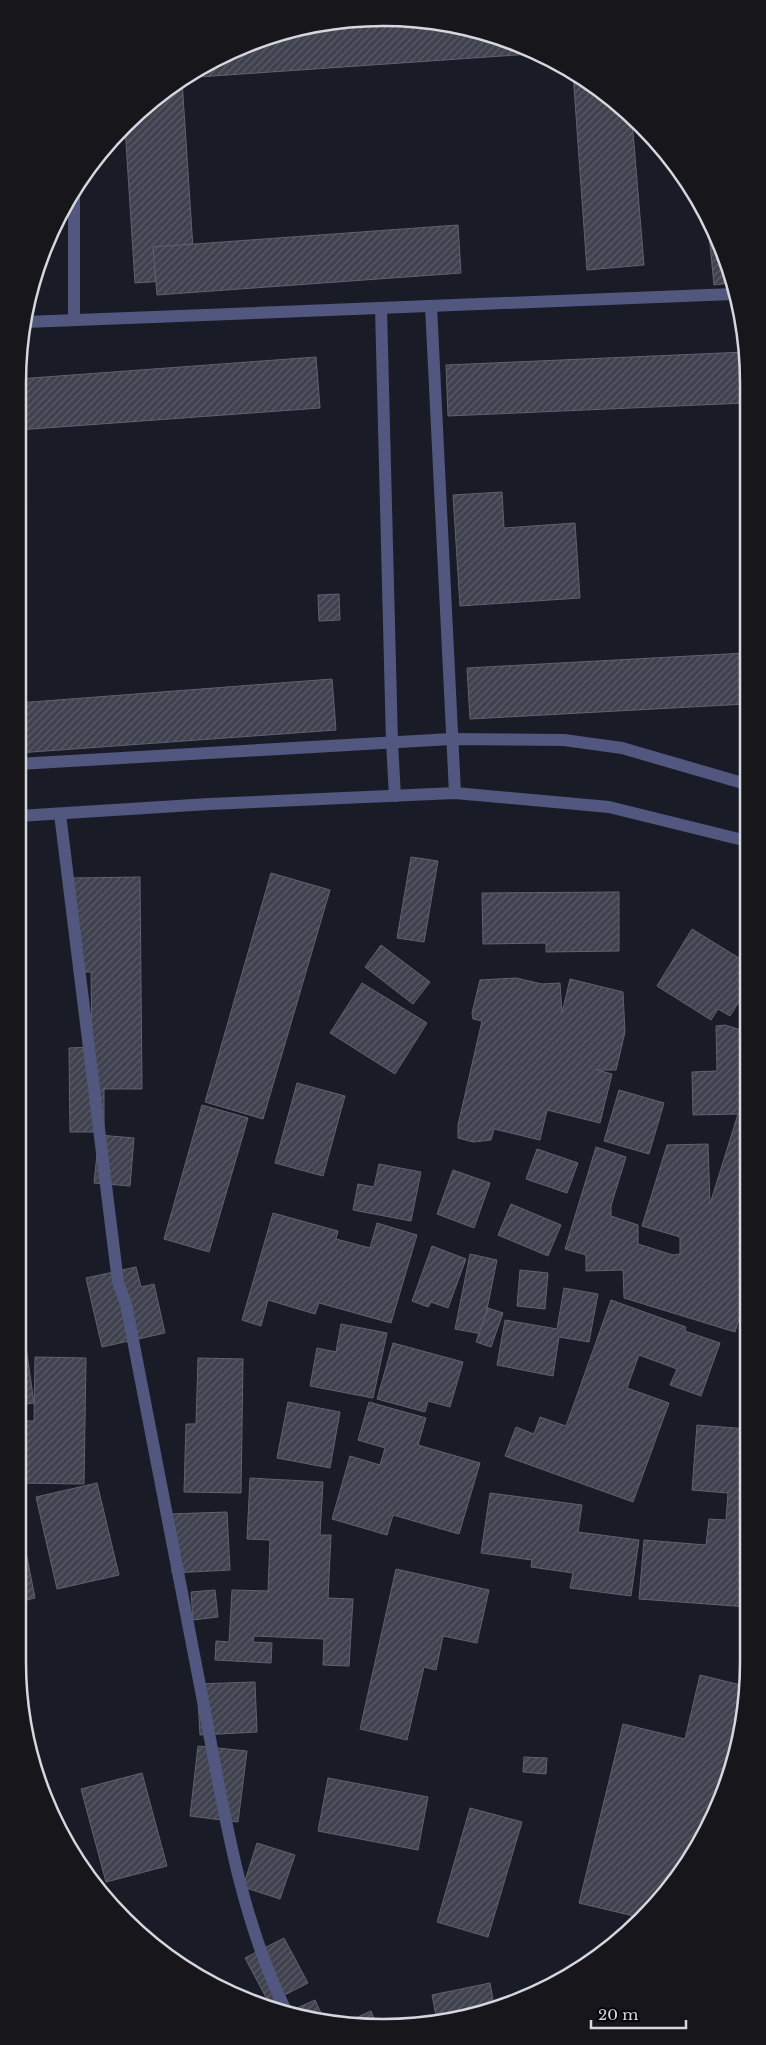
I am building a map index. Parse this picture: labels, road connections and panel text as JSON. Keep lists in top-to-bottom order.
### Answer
{
  "scale_bar": "20 m"
}
